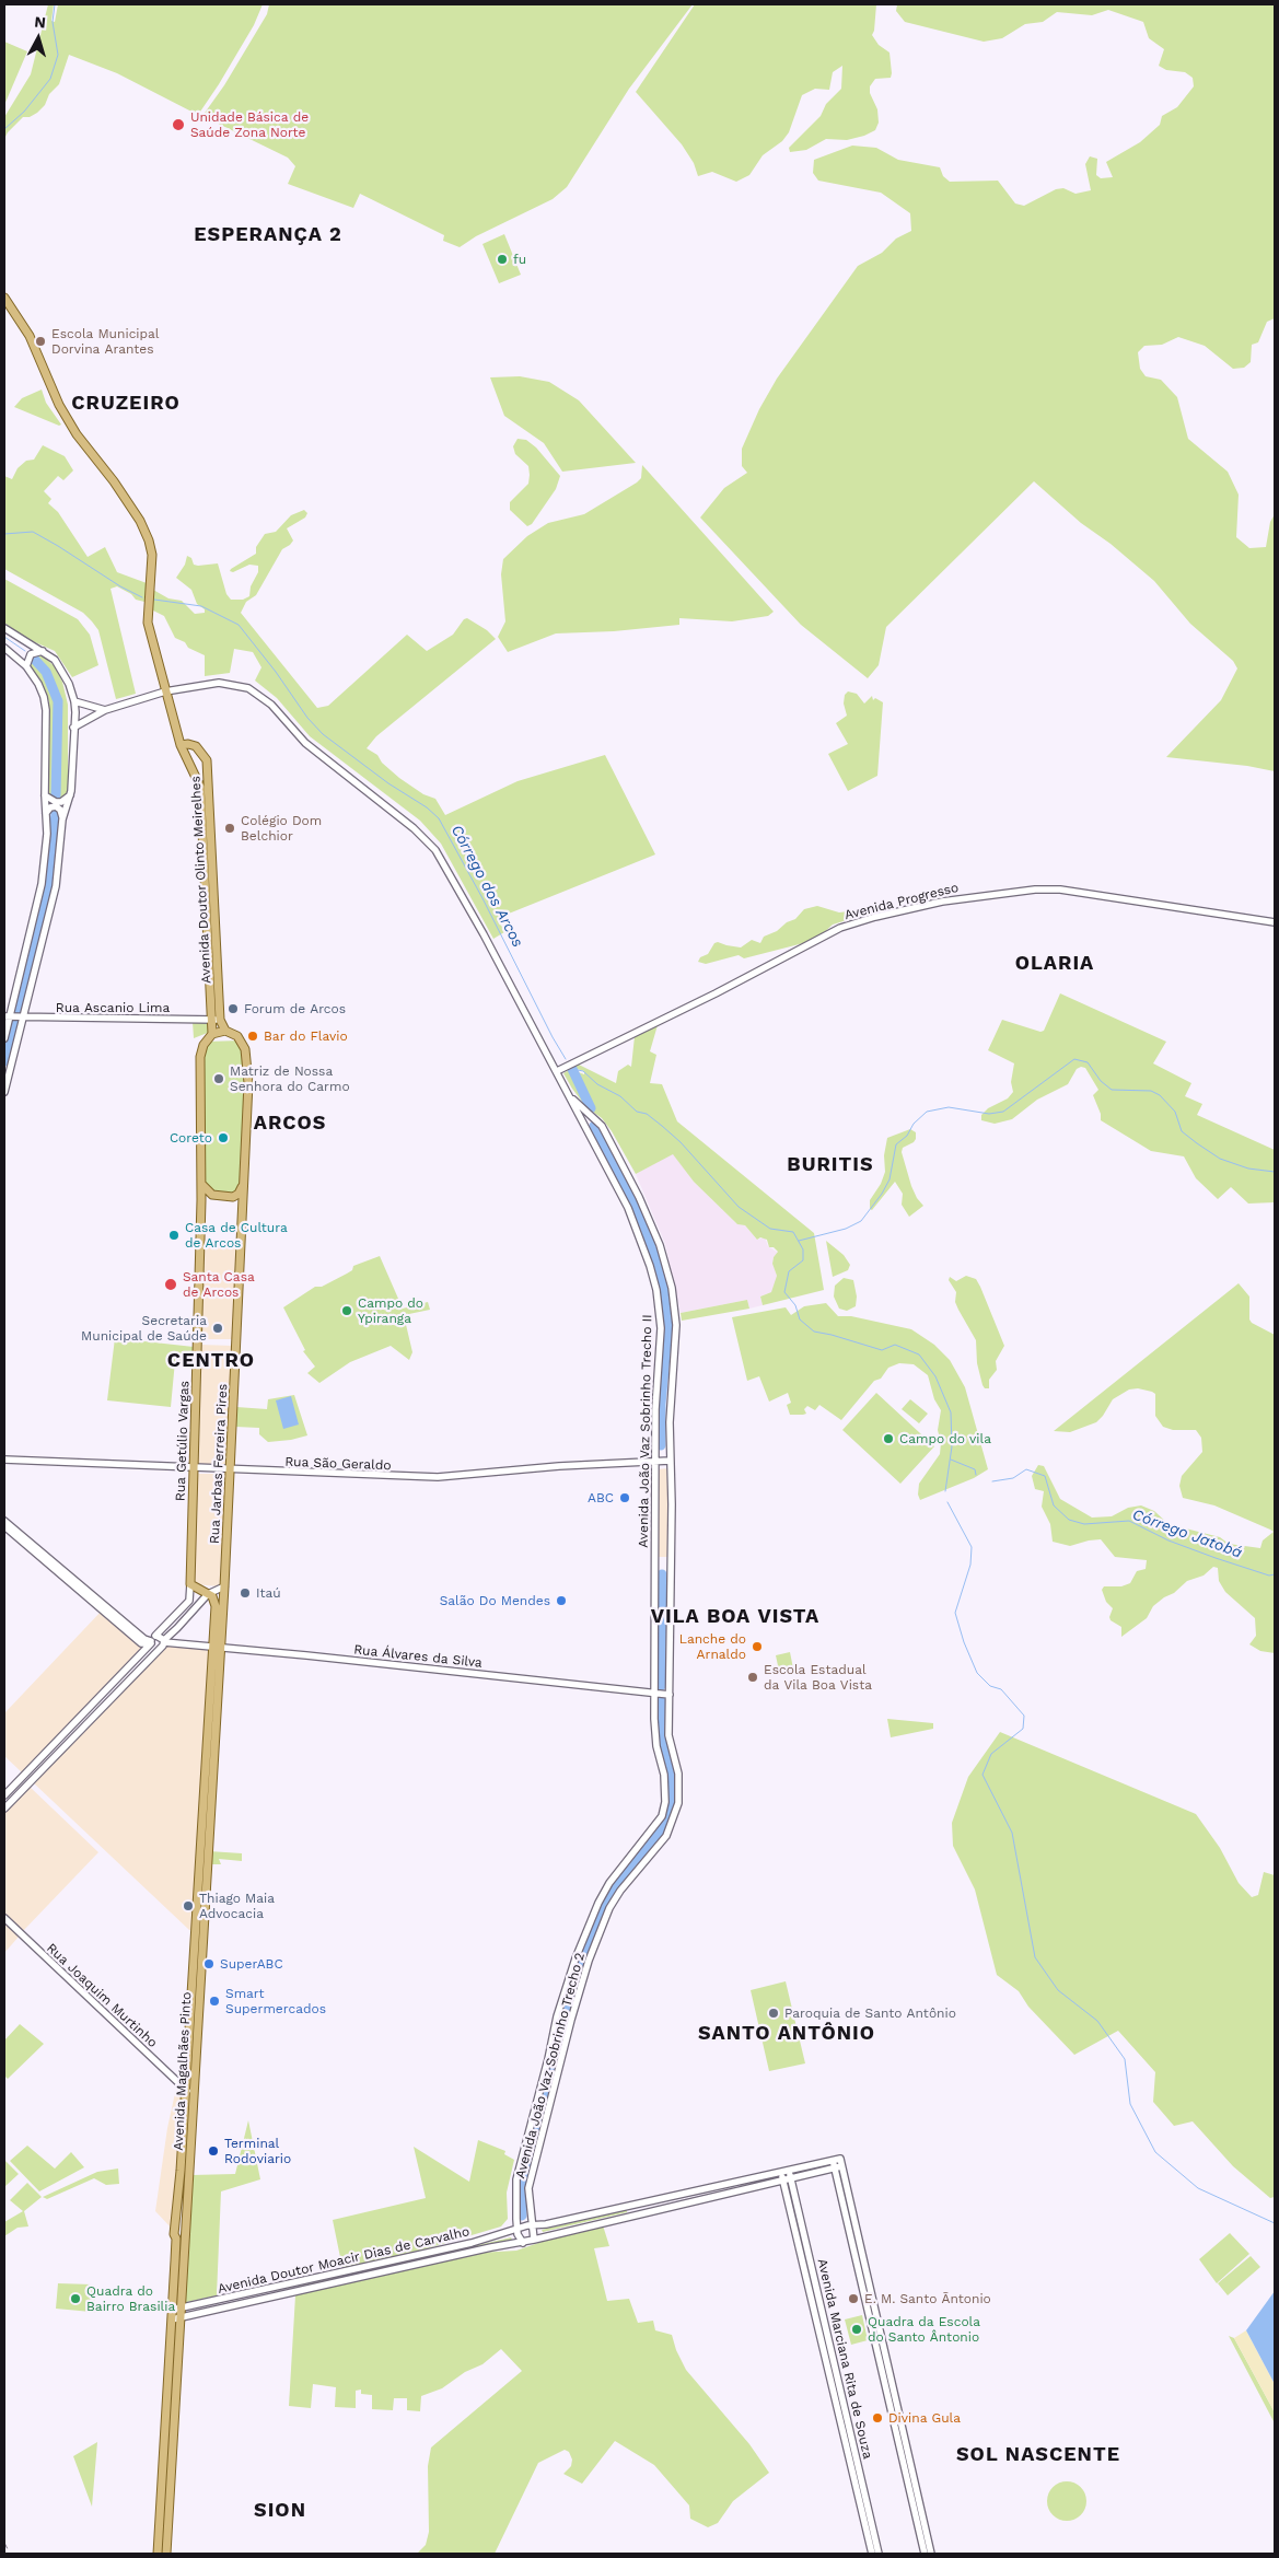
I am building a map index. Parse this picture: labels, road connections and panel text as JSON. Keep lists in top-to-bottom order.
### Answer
{
  "streets": {
    "main road": [
      "Avenida Doutor Olinto Meirelhes",
      "Rua Getúlio Vargas",
      "Rua Jarbas Ferreira Pires",
      "Avenida Magalhães Pinto"
    ],
    "street": [
      "Avenida Progresso",
      "Rua Ascanio Lima",
      "Avenida João Vaz Sobrinho Trecho II",
      "Rua São Geraldo",
      "Rua Álvares da Silva",
      "Rua Joaquim Murtinho",
      "Avenida João Vaz Sobrinho Trecho 2",
      "Avenida Doutor Moacir Dias de Carvalho",
      "Avenida Marciana Rita de Souza"
    ]
  },
  "crossings": [
    ["Avenida Doutor Olinto Meirelhes", "Rua Ascanio Lima"],
    ["Avenida Doutor Olinto Meirelhes", "Rua Getúlio Vargas"],
    ["Avenida Doutor Olinto Meirelhes", "Rua Jarbas Ferreira Pires"],
    ["Avenida Progresso", "Avenida João Vaz Sobrinho Trecho II"],
    ["Avenida João Vaz Sobrinho Trecho II", "Rua São Geraldo"],
    ["Avenida João Vaz Sobrinho Trecho II", "Rua Álvares da Silva"],
    ["Avenida João Vaz Sobrinho Trecho II", "Avenida João Vaz Sobrinho Trecho 2"],
    ["Avenida João Vaz Sobrinho Trecho II", "Avenida Doutor Moacir Dias de Carvalho"],
    ["Rua Getúlio Vargas", "Rua São Geraldo"],
    ["Rua Jarbas Ferreira Pires", "Rua São Geraldo"],
    ["Rua Jarbas Ferreira Pires", "Avenida Magalhães Pinto"],
    ["Rua São Geraldo", "Avenida João Vaz Sobrinho Trecho 2"],
    ["Rua Álvares da Silva", "Avenida João Vaz Sobrinho Trecho 2"],
    ["Rua Álvares da Silva", "Avenida Magalhães Pinto"],
    ["Rua Joaquim Murtinho", "Avenida Magalhães Pinto"],
    ["Avenida João Vaz Sobrinho Trecho 2", "Avenida Doutor Moacir Dias de Carvalho"],
    ["Avenida Magalhães Pinto", "Avenida Doutor Moacir Dias de Carvalho"],
    ["Avenida Doutor Moacir Dias de Carvalho", "Avenida Marciana Rita de Souza"]
  ],
  "districts": [
    "ESPERANÇA 2",
    "CRUZEIRO",
    "OLARIA",
    "ARCOS",
    "BURITIS",
    "CENTRO",
    "VILA BOA VISTA",
    "SANTO ANTÔNIO",
    "SOL NASCENTE",
    "SION"
  ],
  "water": ["Córrego dos Arcos", "Córrego Jatobá"],
  "places": [
    "Unidade Básica de Saúde Zona Norte",
    "fu",
    "Escola Municipal Dorvina Arantes",
    "Colégio Dom Belchior",
    "Forum de Arcos",
    "Bar do Flavio",
    "Matriz de Nossa Senhora do Carmo",
    "Coreto",
    "Casa de Cultura de Arcos",
    "Santa Casa de Arcos",
    "Campo do Ypiranga",
    "Secretaria Municipal de Saúde",
    "Campo do vila",
    "ABC",
    "Itaú",
    "Salão Do Mendes",
    "Lanche do Arnaldo",
    "Escola Estadual da Vila Boa Vista",
    "Thiago Maia Advocacia",
    "SuperABC",
    "Smart Supermercados",
    "Paroquia de Santo Antônio",
    "Terminal Rodoviario",
    "Quadra do Bairro Brasilia",
    "E. M. Santo Ãntonio",
    "Quadra da Escola do Santo Ântonio",
    "Divina Gula"
  ],
  "north": "top"
}
